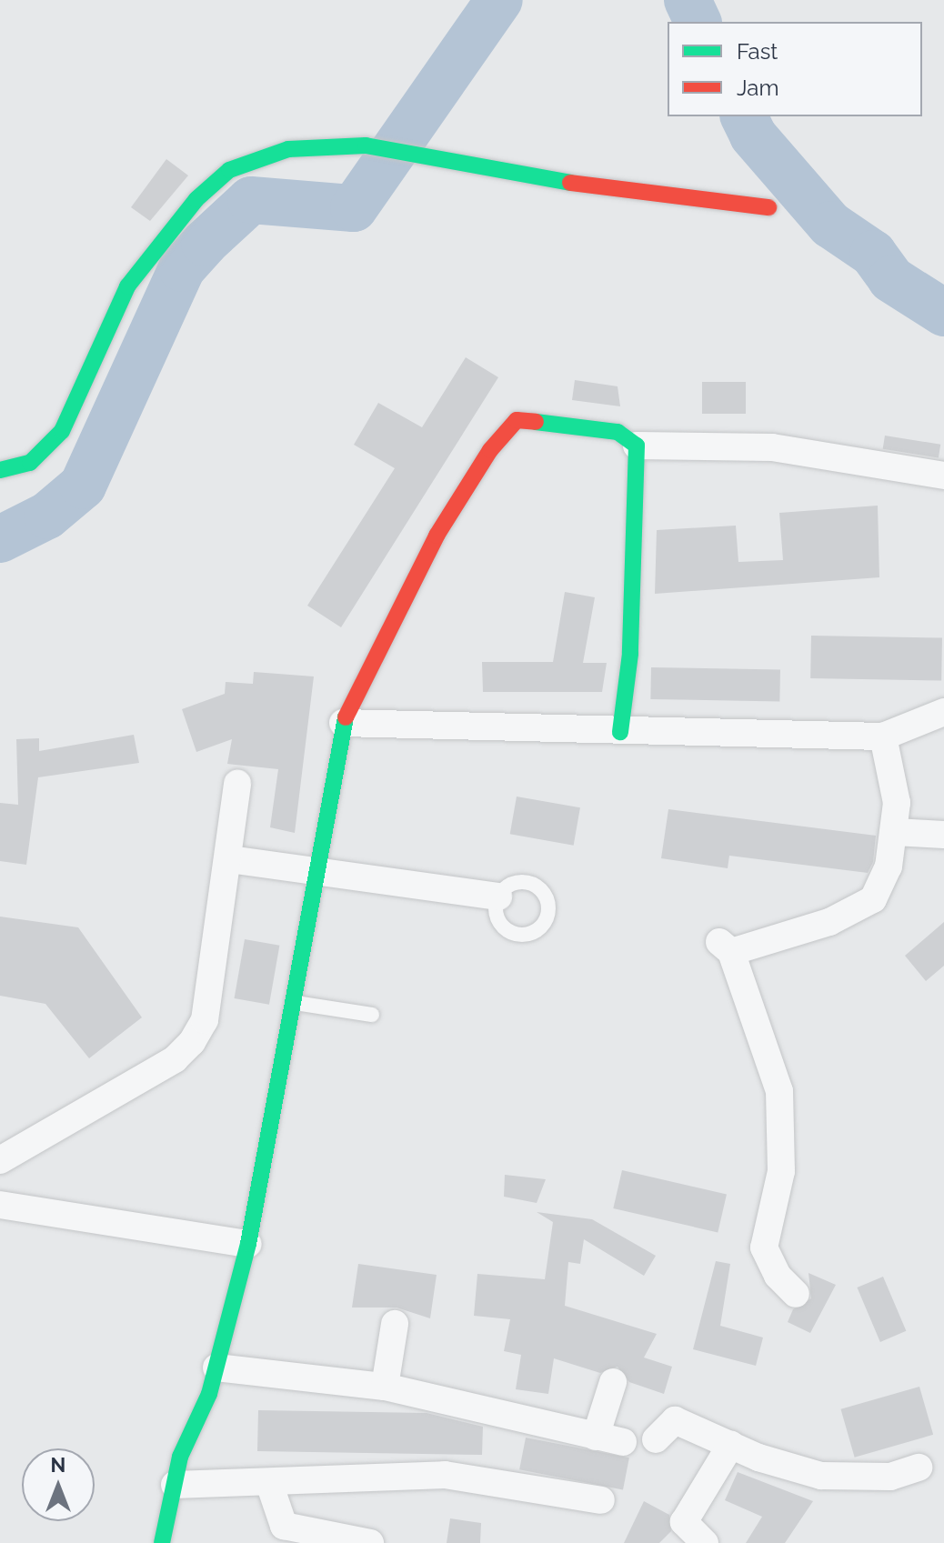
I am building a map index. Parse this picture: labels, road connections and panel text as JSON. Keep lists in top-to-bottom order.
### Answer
{
  "legend": ["Fast", "Jam"],
  "north": "top"
}
